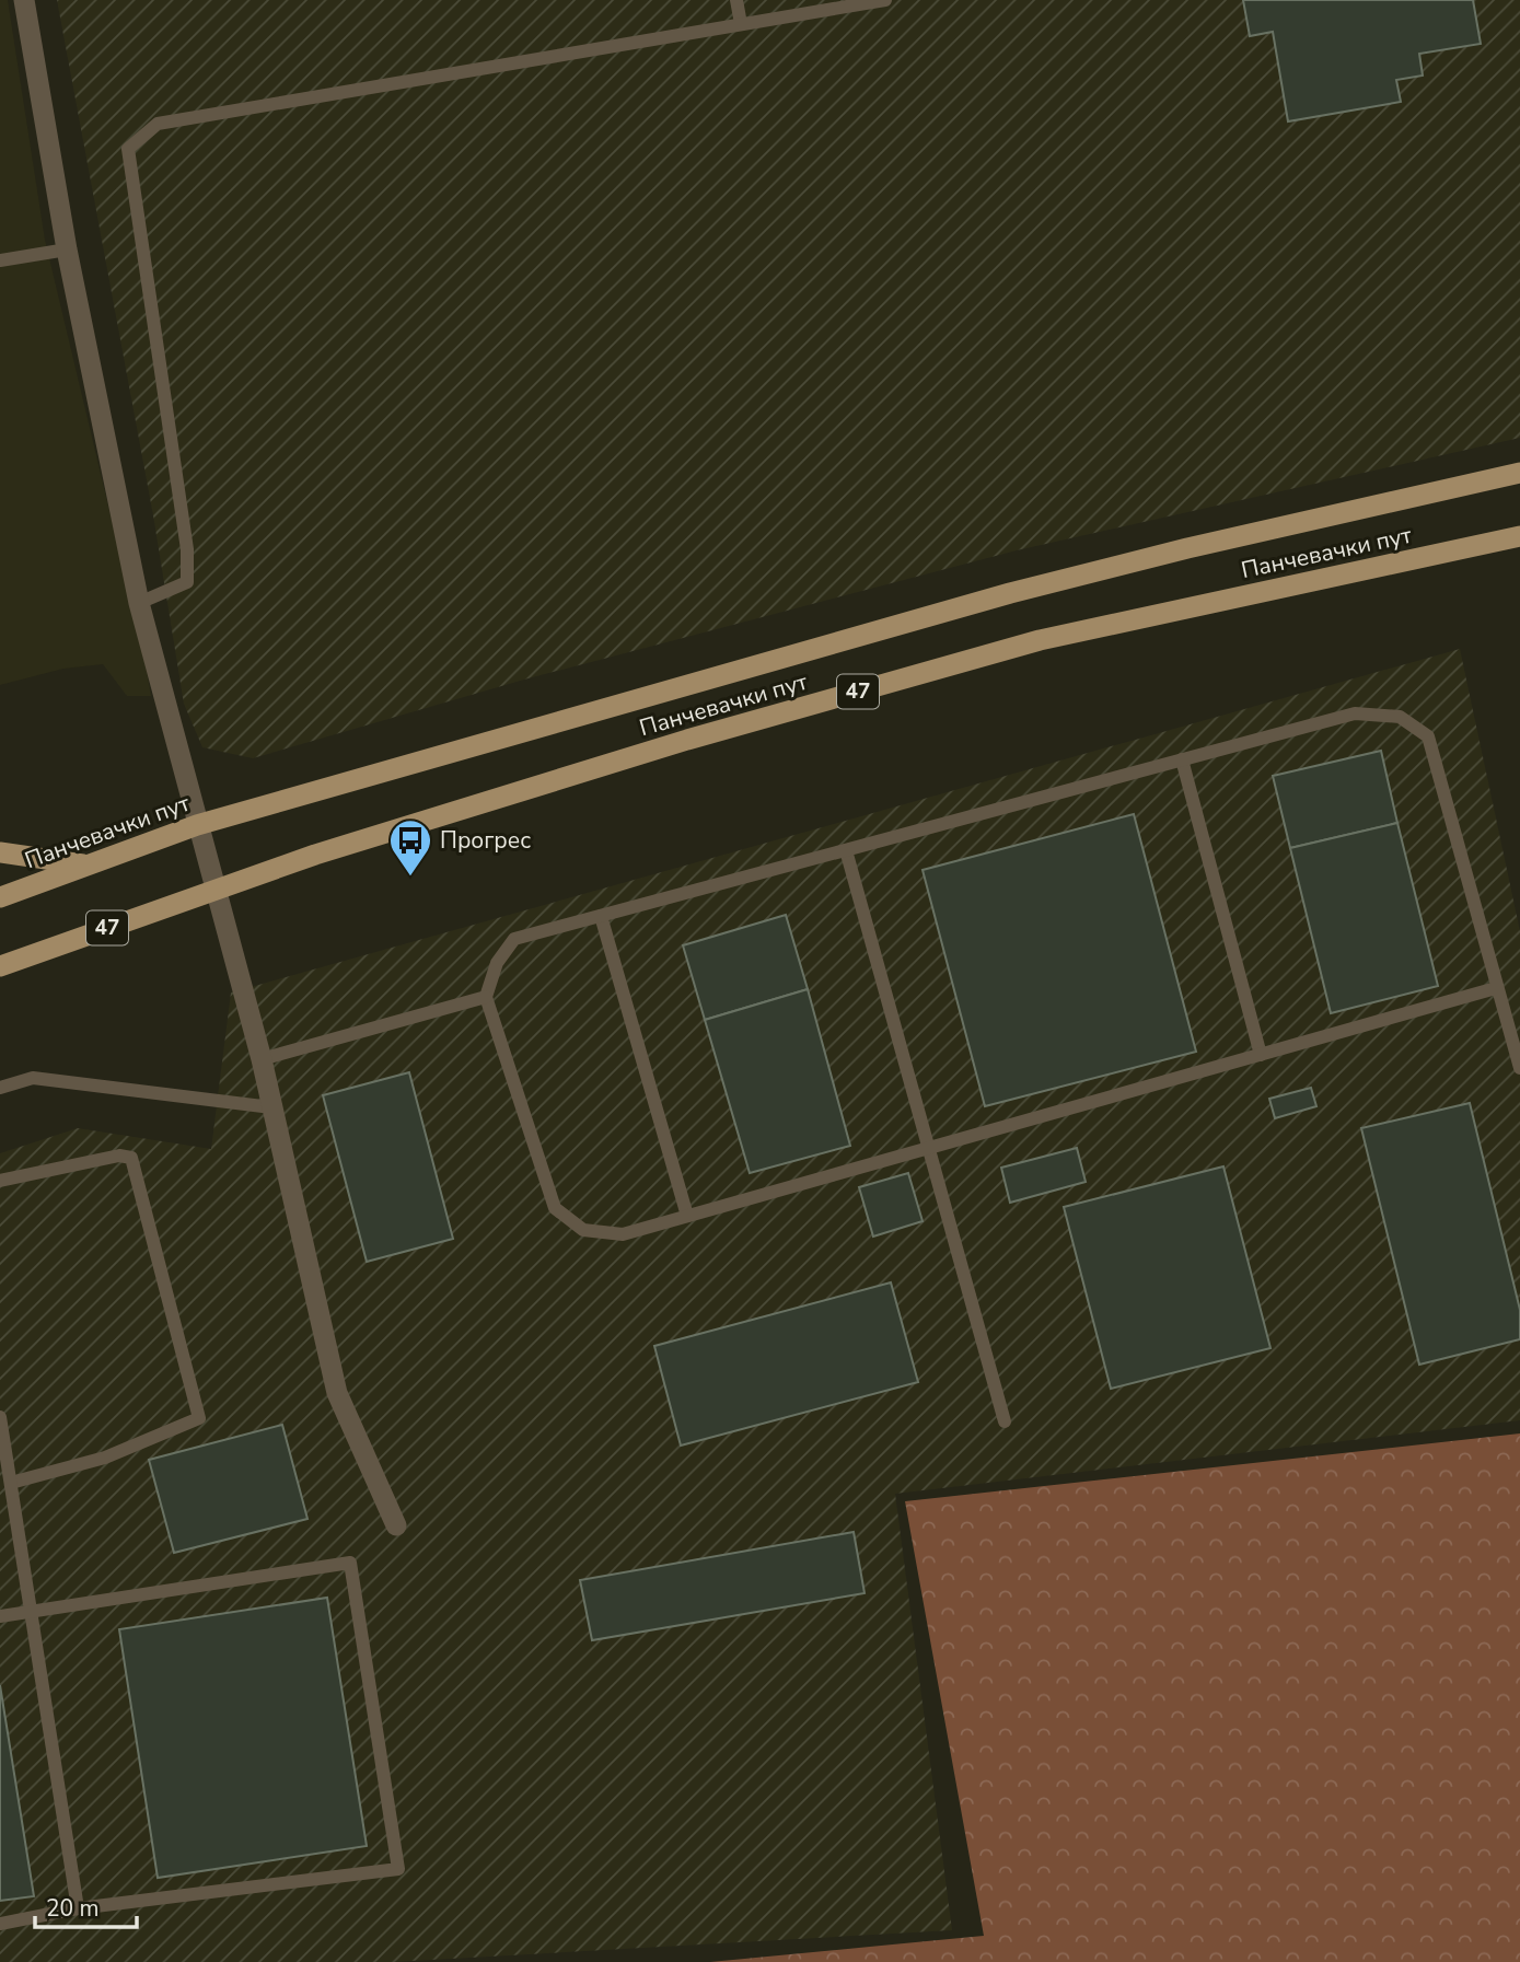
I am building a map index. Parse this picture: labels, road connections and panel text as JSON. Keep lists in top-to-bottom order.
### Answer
{
  "streets": {
    "main road": ["Панчевачки пут", "47"]
  },
  "places": {
    "bus stop": ["Прогрес"]
  },
  "scale_bar": "20 m"
}
